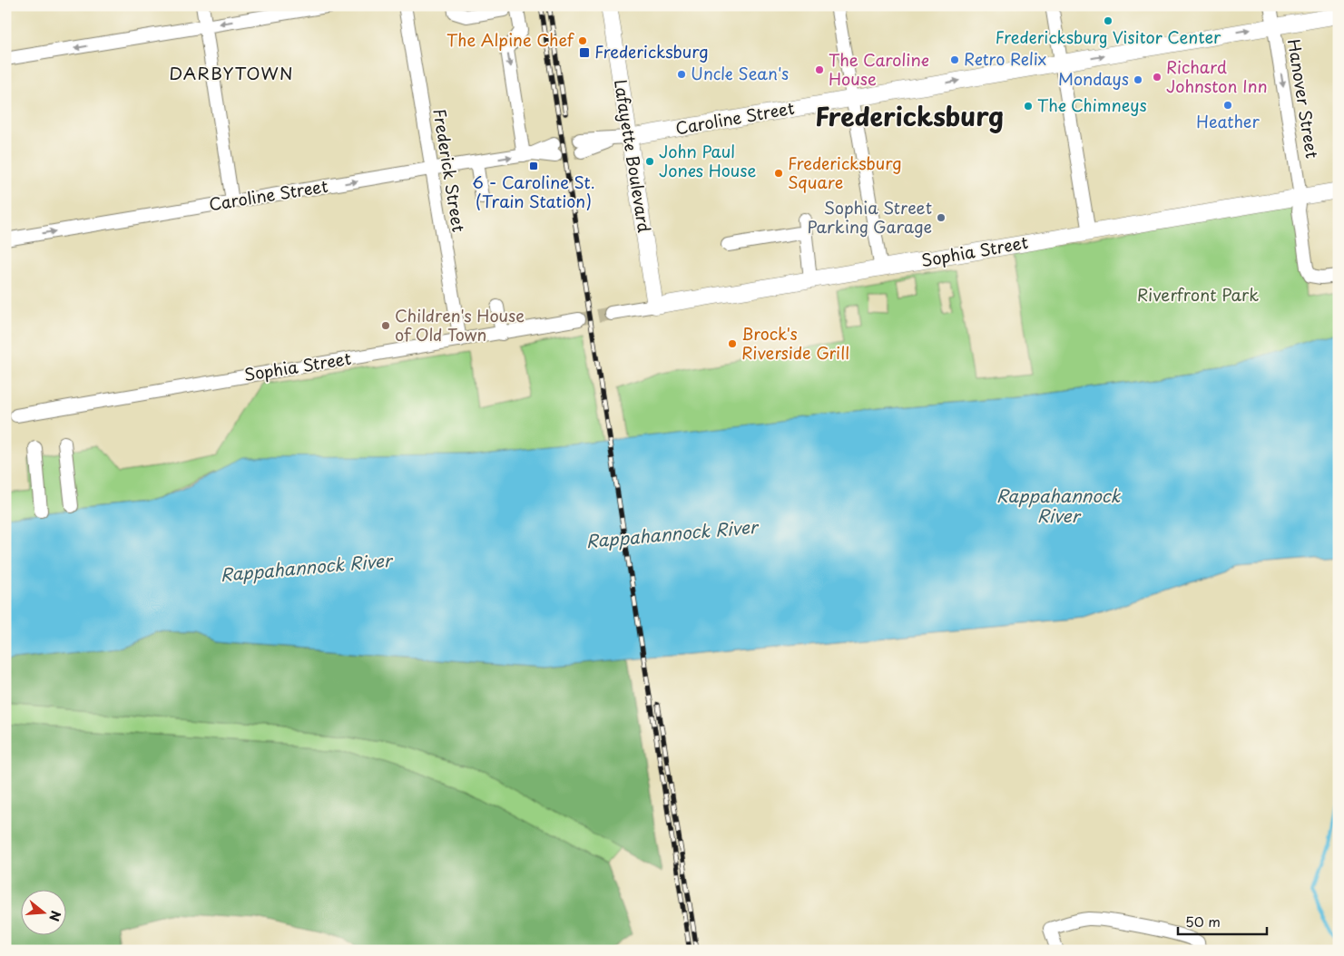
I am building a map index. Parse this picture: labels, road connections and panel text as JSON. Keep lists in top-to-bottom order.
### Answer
{
  "streets": {
    "main road": ["Caroline Street", "Lafayette Boulevard", "Sophia Street"],
    "street": ["Hanover Street", "Frederick Street"]
  },
  "crossings": [
    ["Hanover Street", "Caroline Street"],
    ["Hanover Street", "Sophia Street"],
    ["Caroline Street", "Lafayette Boulevard"],
    ["Caroline Street", "Frederick Street"],
    ["Lafayette Boulevard", "Sophia Street"],
    ["Frederick Street", "Sophia Street"]
  ],
  "one_way": ["Hanover Street", "Caroline Street"],
  "districts": ["DARBYTOWN", "Fredericksburg"],
  "water": ["Rappahannock River"],
  "parks": ["Riverfront Park"],
  "places": {
    "other": [
      "Fredericksburg Visitor Center",
      "The Alpine Chef",
      "Retro Relix",
      "The Caroline House",
      "Uncle Sean's",
      "Richard Johnston Inn",
      "Mondays",
      "Heather",
      "The Chimneys",
      "John Paul Jones House",
      "Fredericksburg Square",
      "Sophia Street Parking Garage",
      "Children's House of Old Town",
      "Brock's Riverside Grill"
    ],
    "transit": ["Fredericksburg", "6 - Caroline St. (Train Station)"]
  },
  "scale_bar": "50 m",
  "north": "right"
}
